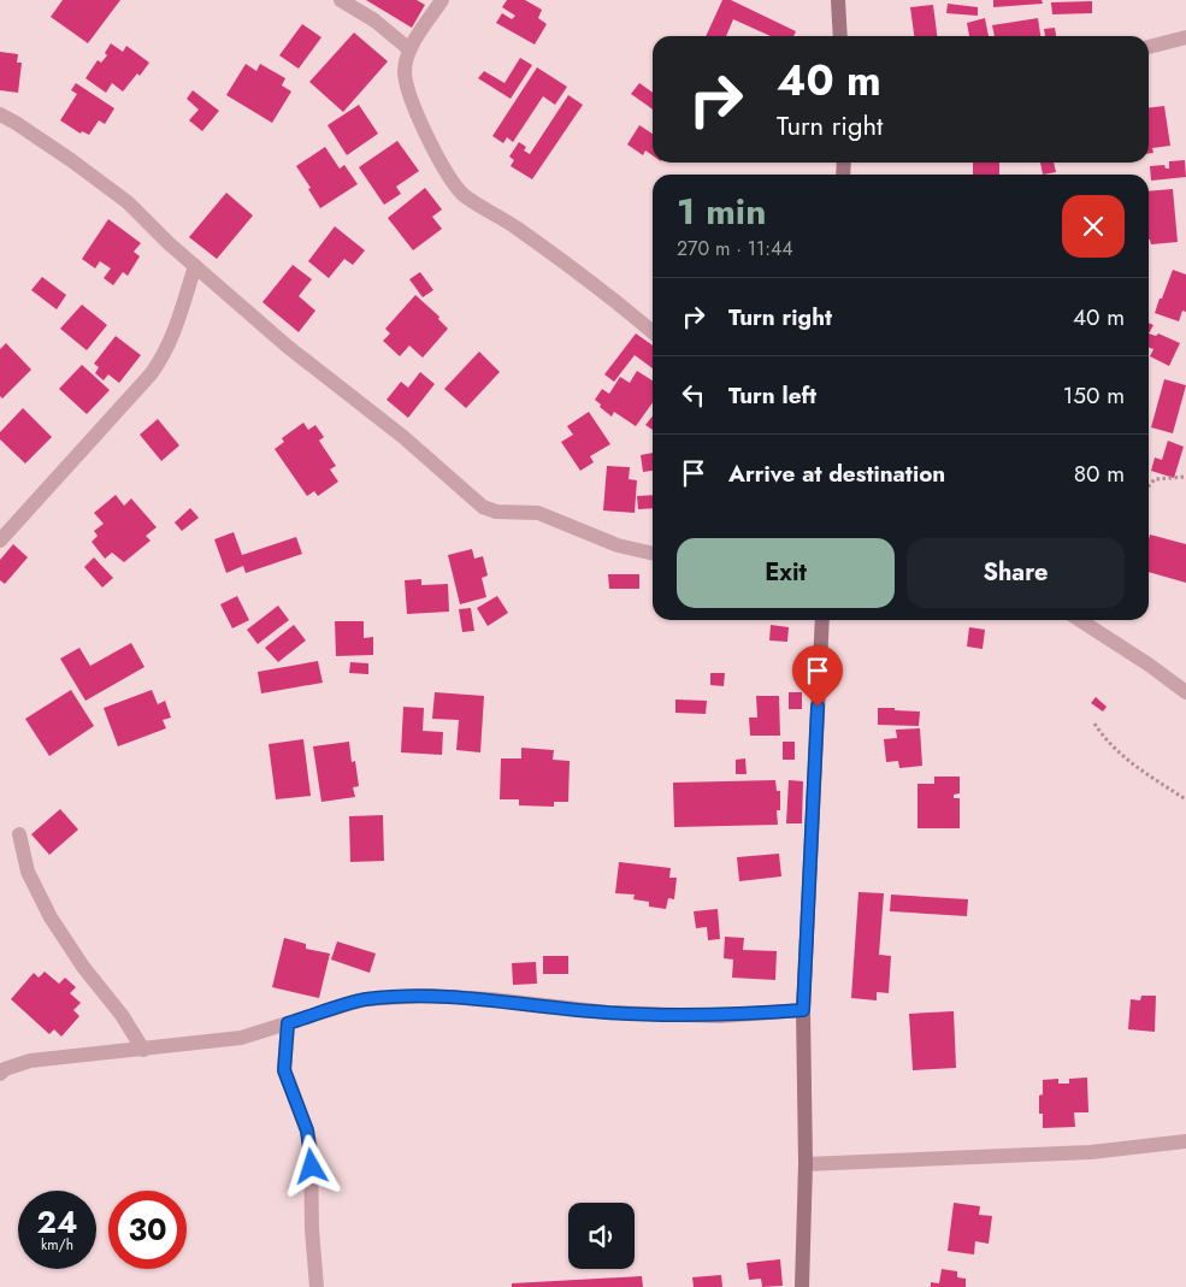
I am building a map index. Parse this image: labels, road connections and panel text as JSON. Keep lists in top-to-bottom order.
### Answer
{
  "page": {
    "turn": ["40 m", "Turn right"],
    "heading": ["1 min", "270 m · 11:44"],
    "list": [
      {
        "name": "Turn right",
        "value": "40 m"
      },
      {
        "name": "Turn left",
        "value": "150 m"
      },
      {
        "name": "Arrive at destination",
        "value": "80 m"
      }
    ],
    "buttons": ["Exit", "Share"],
    "speed": "24 km/h",
    "limit": "30"
  }
}
